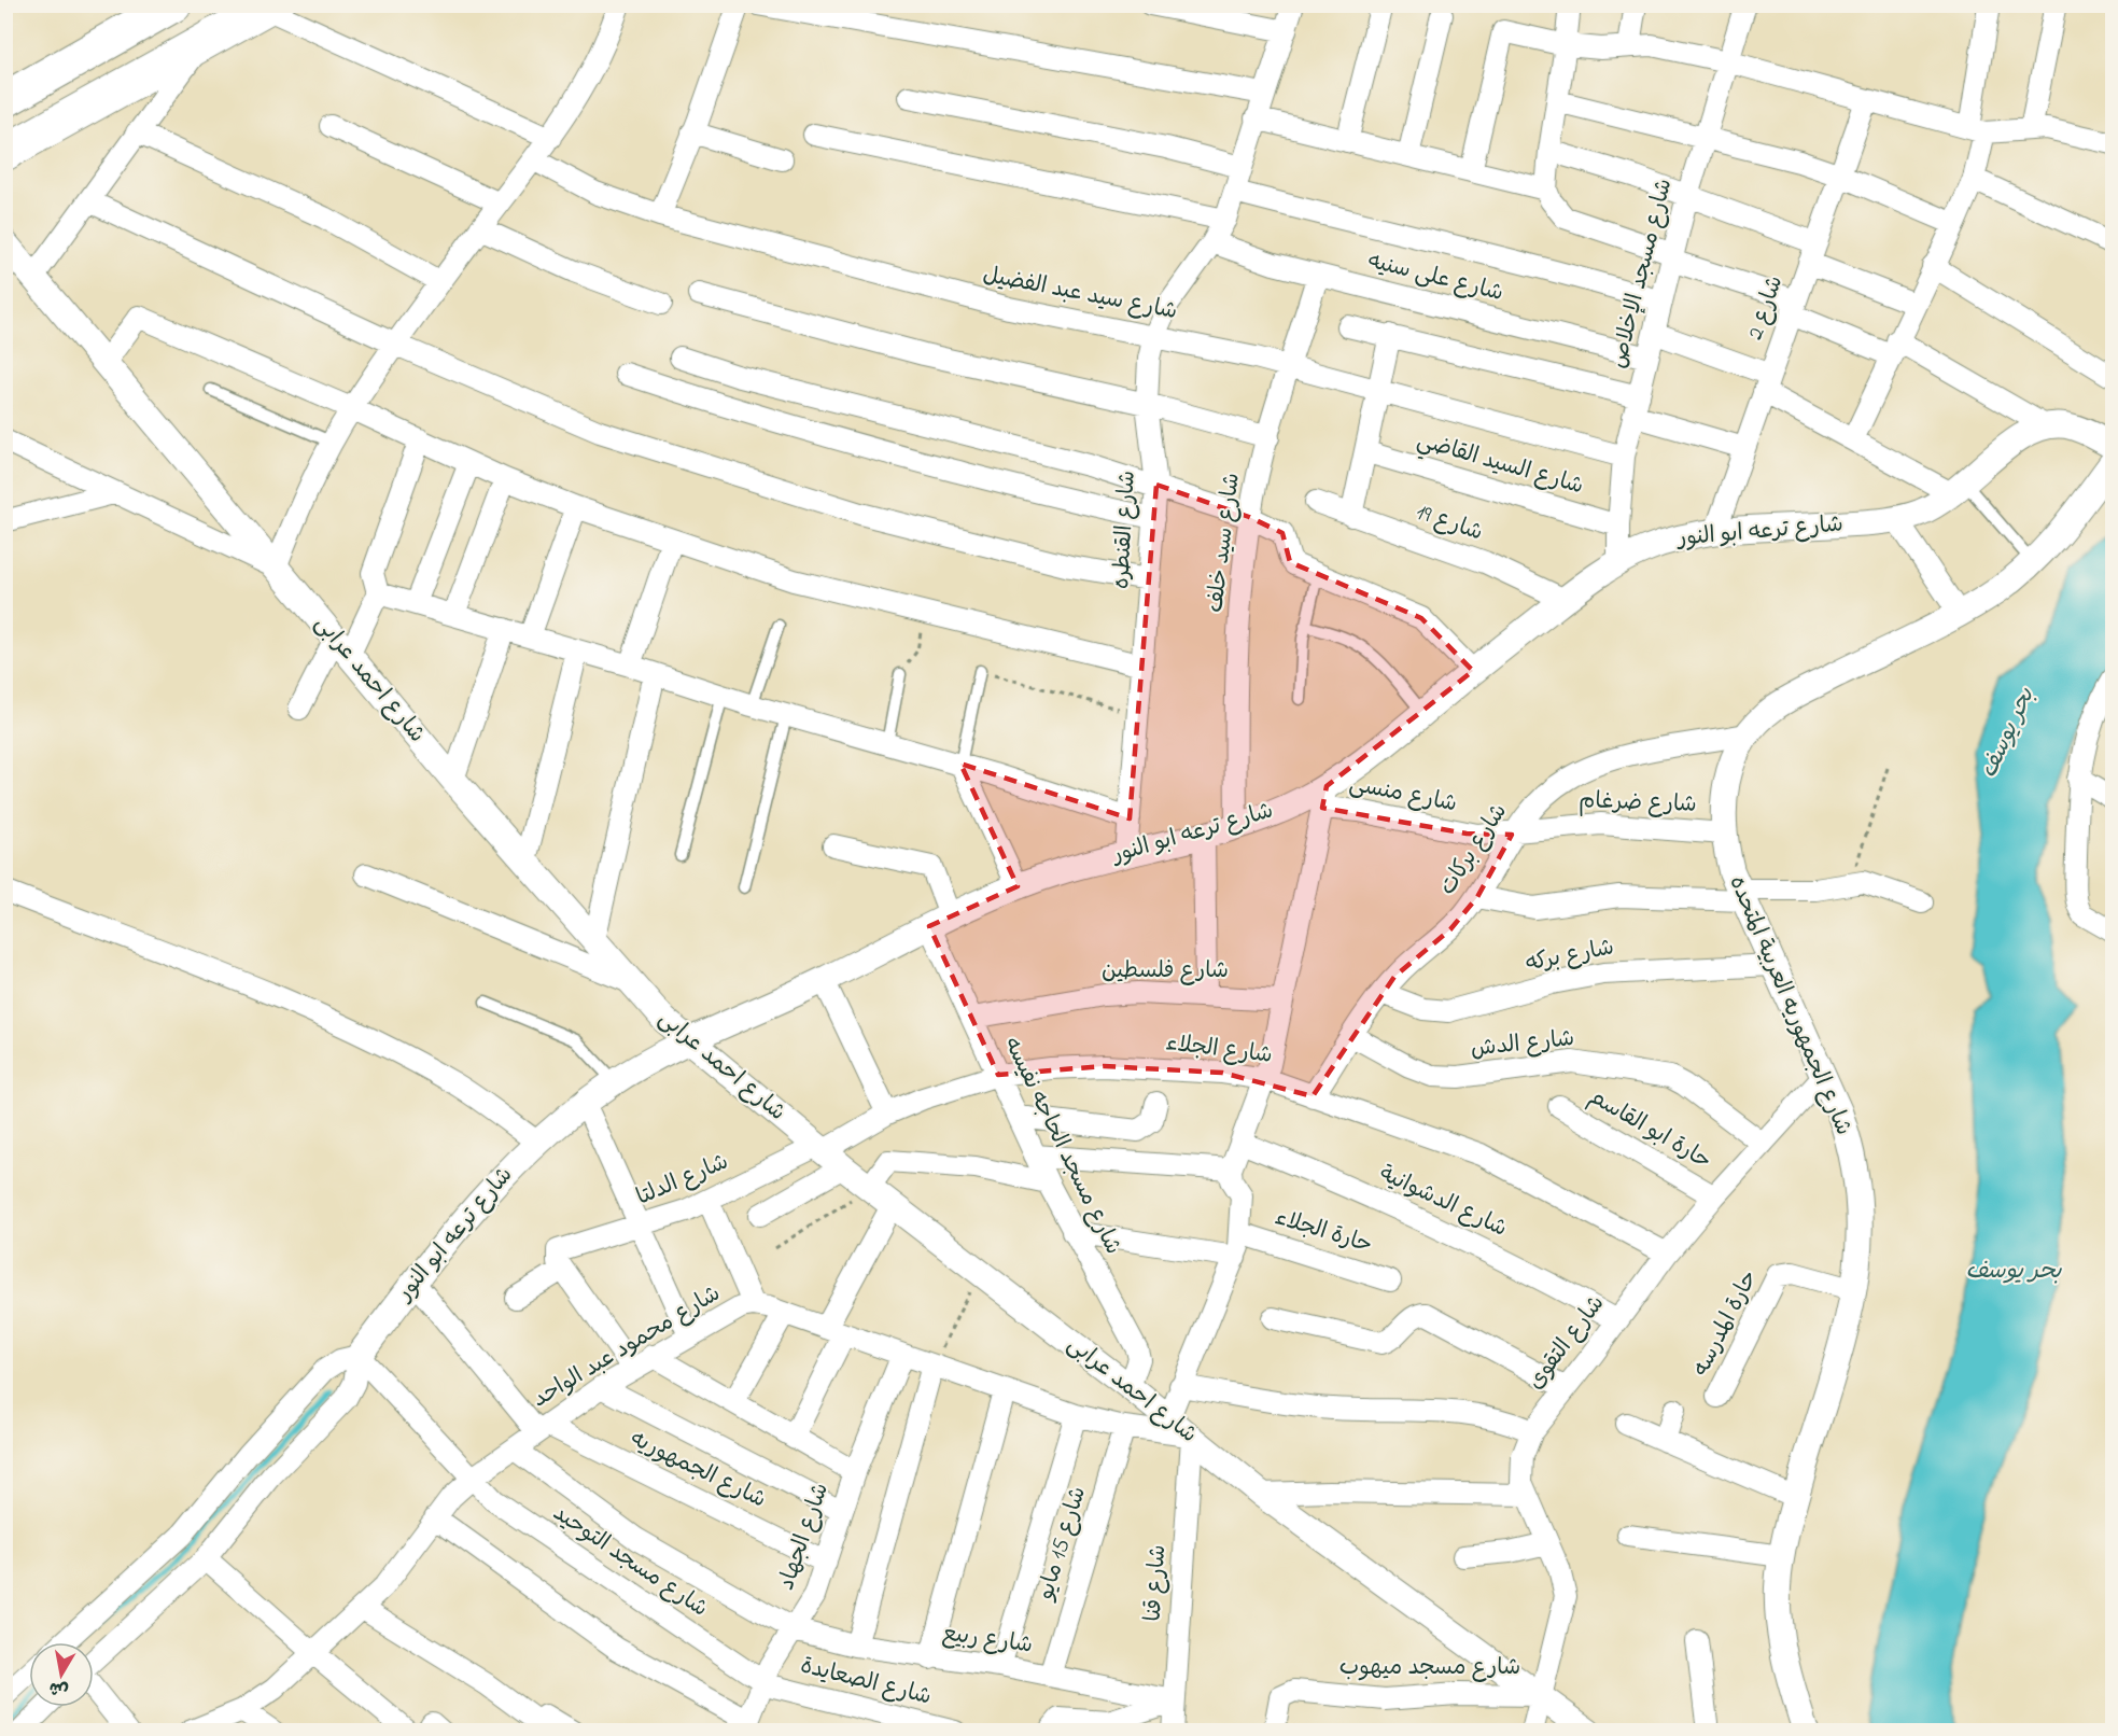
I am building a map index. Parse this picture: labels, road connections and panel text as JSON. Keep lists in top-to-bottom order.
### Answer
{
  "streets": {
    "street": [
      "شارع مسجد الإخلاص",
      "شارع على سنيه",
      "شارع سيد عبد الفضيل",
      "شارع 2",
      "شارع السيد القاضي",
      "شارع 19",
      "شارع القنطره",
      "شارع ترعه ابو النور",
      "شارع سيد خلف",
      "شارع احمد عرابى",
      "شارع منسى",
      "شارع ضرغام",
      "شارع بركات",
      "شارع بركه",
      "شارع فلسطين",
      "شارع الجمهوريه العربية المتحده",
      "شارع الدش",
      "شارع الجلاء",
      "حارة ابو القاسم",
      "شارع مسجد الحاجه نفيسه",
      "شارع الدلتا",
      "شارع الدشوانية",
      "حارة الجلاء",
      "حارة المدرسه",
      "شارع التقوى",
      "شارع محمود عبد الواحد",
      "شارع الجمهوريه",
      "شارع الجهاد",
      "شارع 15 مايو",
      "شارع مسجد التوحيد",
      "شارع قنا",
      "شارع ربيع",
      "شارع مسجد ميهوب",
      "شارع الصعايدة"
    ]
  },
  "crossings": [
    ["شارع مسجد الإخلاص", "شارع على سنيه"],
    ["شارع مسجد الإخلاص", "شارع سيد عبد الفضيل"],
    ["شارع مسجد الإخلاص", "شارع السيد القاضي"],
    ["شارع مسجد الإخلاص", "شارع ترعه ابو النور"],
    ["شارع على سنيه", "شارع القنطره"],
    ["شارع على سنيه", "شارع سيد خلف"],
    ["شارع سيد عبد الفضيل", "شارع القنطره"],
    ["شارع سيد عبد الفضيل", "شارع سيد خلف"],
    ["شارع 2", "شارع ترعه ابو النور"],
    ["شارع 19", "شارع ترعه ابو النور"],
    ["شارع القنطره", "شارع ترعه ابو النور"],
    ["شارع ترعه ابو النور", "شارع سيد خلف"],
    ["شارع ترعه ابو النور", "شارع احمد عرابى"],
    ["شارع ترعه ابو النور", "شارع منسى"],
    ["شارع ترعه ابو النور", "شارع مسجد الحاجه نفيسه"],
    ["شارع ترعه ابو النور", "شارع مسجد التوحيد"],
    ["شارع احمد عرابى", "شارع الجلاء"],
    ["شارع احمد عرابى", "شارع مسجد الحاجه نفيسه"],
    ["شارع احمد عرابى", "شارع الدلتا"],
    ["شارع احمد عرابى", "شارع التقوى"],
    ["شارع احمد عرابى", "شارع محمود عبد الواحد"],
    ["شارع احمد عرابى", "شارع قنا"],
    ["شارع احمد عرابى", "شارع مسجد ميهوب"],
    ["شارع منسى", "شارع ضرغام"],
    ["شارع منسى", "شارع بركات"],
    ["شارع ضرغام", "شارع بركات"],
    ["شارع ضرغام", "شارع الجمهوريه العربية المتحده"],
    ["شارع بركات", "شارع بركه"],
    ["شارع بركات", "شارع الجمهوريه العربية المتحده"],
    ["شارع بركات", "شارع الدش"],
    ["شارع بركات", "شارع الجلاء"],
    ["شارع بركه", "شارع الجمهوريه العربية المتحده"],
    ["شارع فلسطين", "شارع مسجد الحاجه نفيسه"],
    ["شارع الجمهوريه العربية المتحده", "حارة المدرسه"],
    ["شارع الجمهوريه العربية المتحده", "شارع التقوى"],
    ["شارع الدش", "شارع التقوى"],
    ["شارع الجلاء", "شارع مسجد الحاجه نفيسه"],
    ["شارع الجلاء", "شارع الدلتا"],
    ["شارع الجلاء", "شارع التقوى"],
    ["حارة ابو القاسم", "شارع التقوى"],
    ["شارع الدشوانية", "شارع التقوى"],
    ["شارع التقوى", "شارع مسجد ميهوب"],
    ["شارع محمود عبد الواحد", "شارع الجمهوريه"],
    ["شارع محمود عبد الواحد", "شارع الجهاد"],
    ["شارع محمود عبد الواحد", "شارع 15 مايو"],
    ["شارع محمود عبد الواحد", "شارع مسجد التوحيد"],
    ["شارع محمود عبد الواحد", "شارع قنا"],
    ["شارع محمود عبد الواحد", "شارع ربيع"],
    ["شارع الجمهوريه", "شارع الجهاد"],
    ["شارع الجهاد", "شارع مسجد التوحيد"],
    ["شارع الجهاد", "شارع ربيع"],
    ["شارع الجهاد", "شارع الصعايدة"],
    ["شارع 15 مايو", "شارع ربيع"],
    ["شارع مسجد التوحيد", "شارع الصعايدة"],
    ["شارع قنا", "شارع ربيع"]
  ],
  "water": ["بحر يوسف"],
  "north": "bottom"
}
